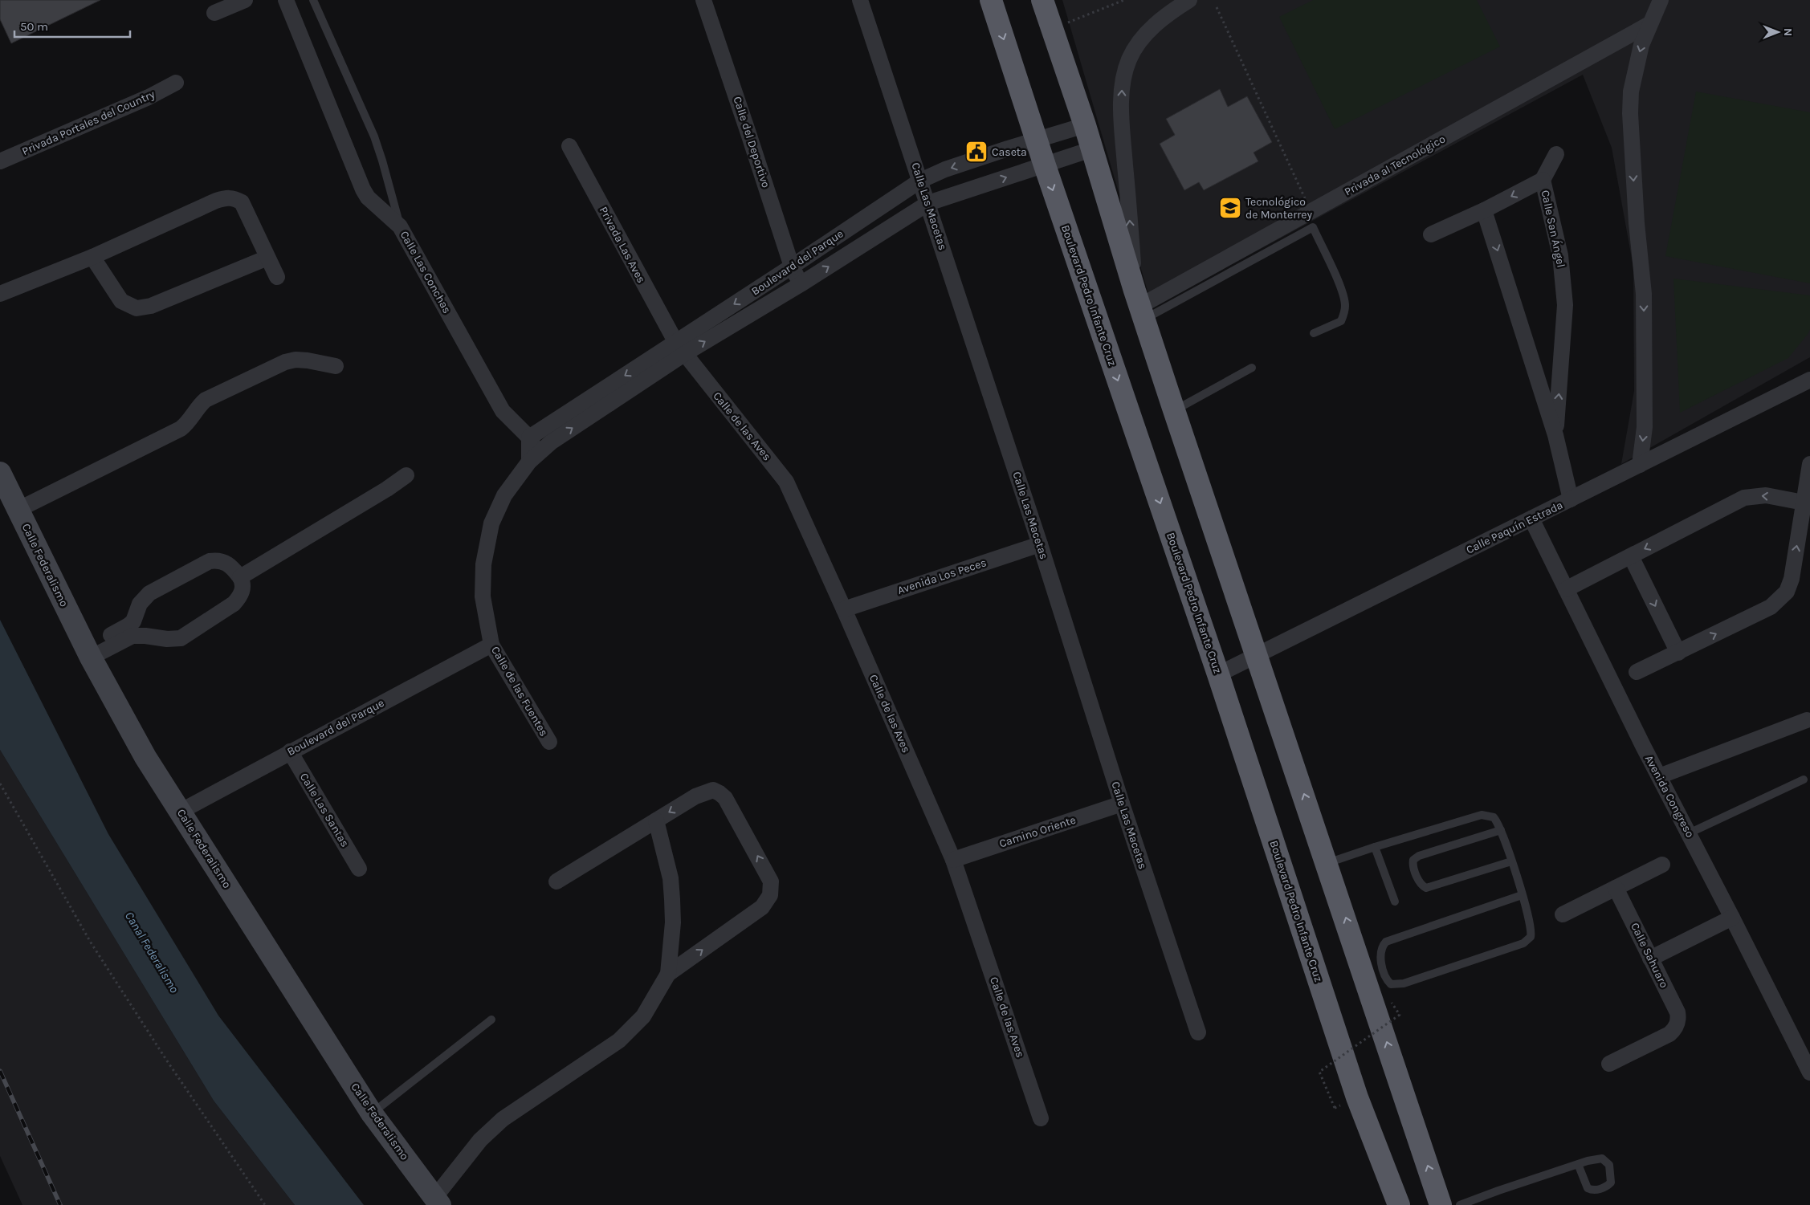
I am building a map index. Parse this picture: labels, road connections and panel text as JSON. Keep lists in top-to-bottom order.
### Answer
{
  "streets": {
    "highway": ["Boulevard Pedro Infante Cruz"],
    "main road": ["Calle Federalismo"],
    "street": [
      "Privada Portales del Country",
      "Calle del Deportivo",
      "Privada al Tecnológico",
      "Calle Las Macetas",
      "Calle San Ángel",
      "Privada Las Aves",
      "Boulevard del Parque",
      "Calle Las Conchas",
      "Calle de las Aves",
      "Calle Paquín Estrada",
      "Avenida Los Peces",
      "Calle de las Fuentes",
      "Avenida Congreso",
      "Calle Las Santas",
      "Camino Oriente",
      "Calle Sahuaro"
    ]
  },
  "crossings": [
    ["Calle del Deportivo", "Boulevard del Parque"],
    ["Calle Las Macetas", "Boulevard del Parque"],
    ["Calle Las Macetas", "Avenida Los Peces"],
    ["Calle Las Macetas", "Camino Oriente"],
    ["Calle San Ángel", "Calle Paquín Estrada"],
    ["Privada Las Aves", "Boulevard del Parque"],
    ["Privada Las Aves", "Calle de las Aves"],
    ["Boulevard del Parque", "Calle Las Conchas"],
    ["Boulevard del Parque", "Boulevard Pedro Infante Cruz"],
    ["Boulevard del Parque", "Calle de las Aves"],
    ["Boulevard del Parque", "Calle Federalismo"],
    ["Boulevard del Parque", "Calle de las Fuentes"],
    ["Boulevard del Parque", "Calle Las Santas"],
    ["Calle Las Conchas", "Calle de las Fuentes"],
    ["Boulevard Pedro Infante Cruz", "Calle Paquín Estrada"],
    ["Calle de las Aves", "Avenida Los Peces"],
    ["Calle de las Aves", "Camino Oriente"],
    ["Calle Paquín Estrada", "Avenida Congreso"]
  ],
  "water": ["Canal Federalismo"],
  "places": {
    "public building": ["Caseta"],
    "school or university": ["Tecnológico de Monterrey"]
  },
  "scale_bar": "50 m",
  "north": "right"
}
